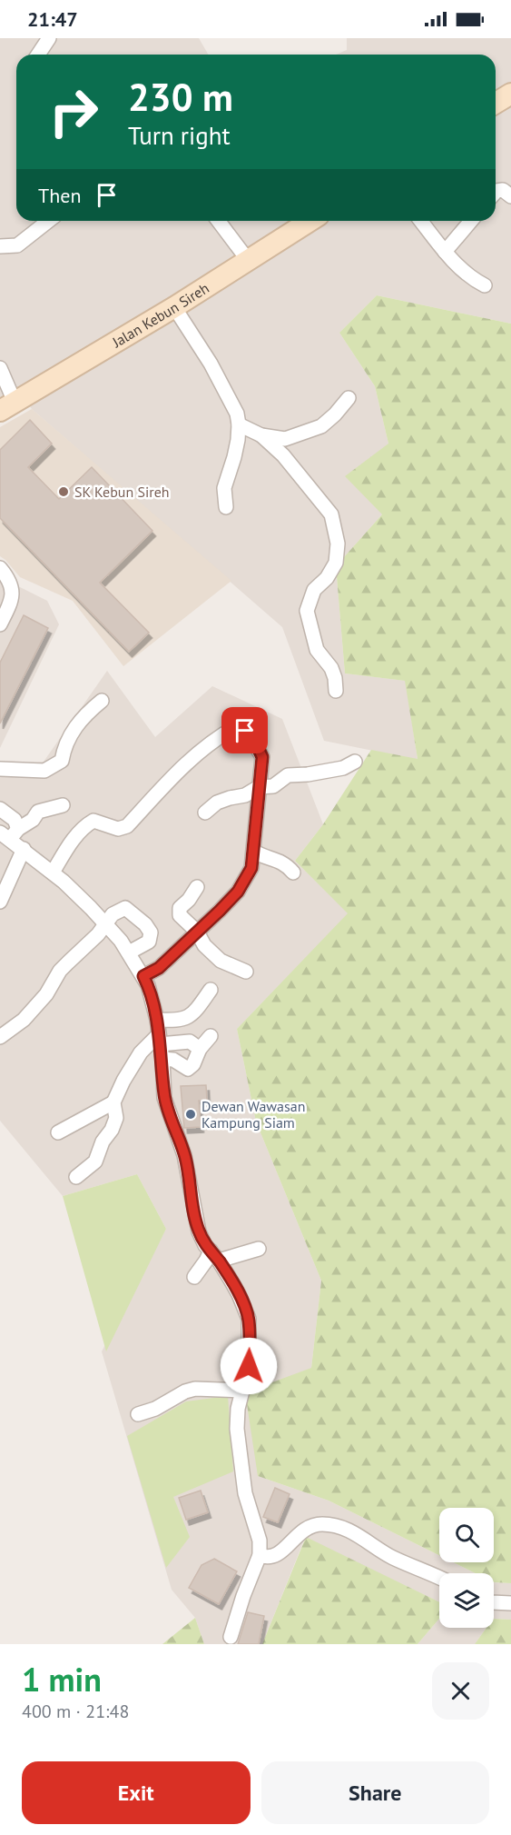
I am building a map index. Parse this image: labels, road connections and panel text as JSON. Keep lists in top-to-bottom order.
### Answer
{
  "streets": {
    "street": ["Jalan Kebun Sireh"]
  },
  "places": ["SK Kebun Sireh", "Dewan Wawasan Kampung Siam"],
  "page": {
    "status": "21:47",
    "turn": ["230 m", "Turn right"],
    "then": "Then",
    "heading": ["1 min", "400 m · 21:48"],
    "buttons": ["Exit", "Share"]
  }
}
